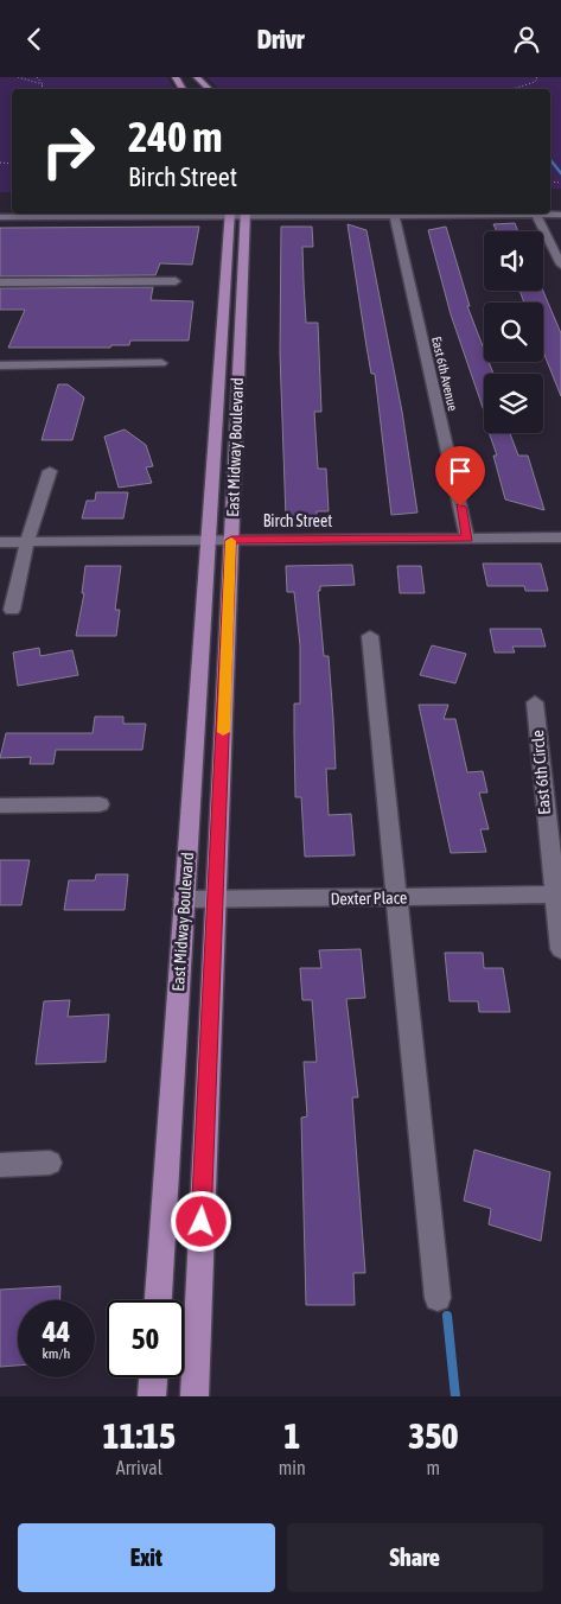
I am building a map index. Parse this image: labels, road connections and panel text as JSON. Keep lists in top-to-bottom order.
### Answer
{
  "streets": {
    "main road": ["East Midway Boulevard"],
    "street": [
      "East 6th Avenue",
      "Birch Street",
      "East 6th Circle",
      "Dexter Place"
    ]
  },
  "crossings": [
    ["East 6th Avenue", "Birch Street"],
    ["East Midway Boulevard", "Birch Street"],
    ["East Midway Boulevard", "Dexter Place"],
    ["East 6th Circle", "Dexter Place"]
  ],
  "page": {
    "header": "Drivr",
    "turn": ["240 m", "Birch Street"],
    "speed": "44 km/h",
    "limit": "50",
    "eta": [
      "11:15",
      "Arrival",
      "1",
      "min",
      "350",
      "m"
    ],
    "buttons": ["Exit", "Share"]
  }
}
